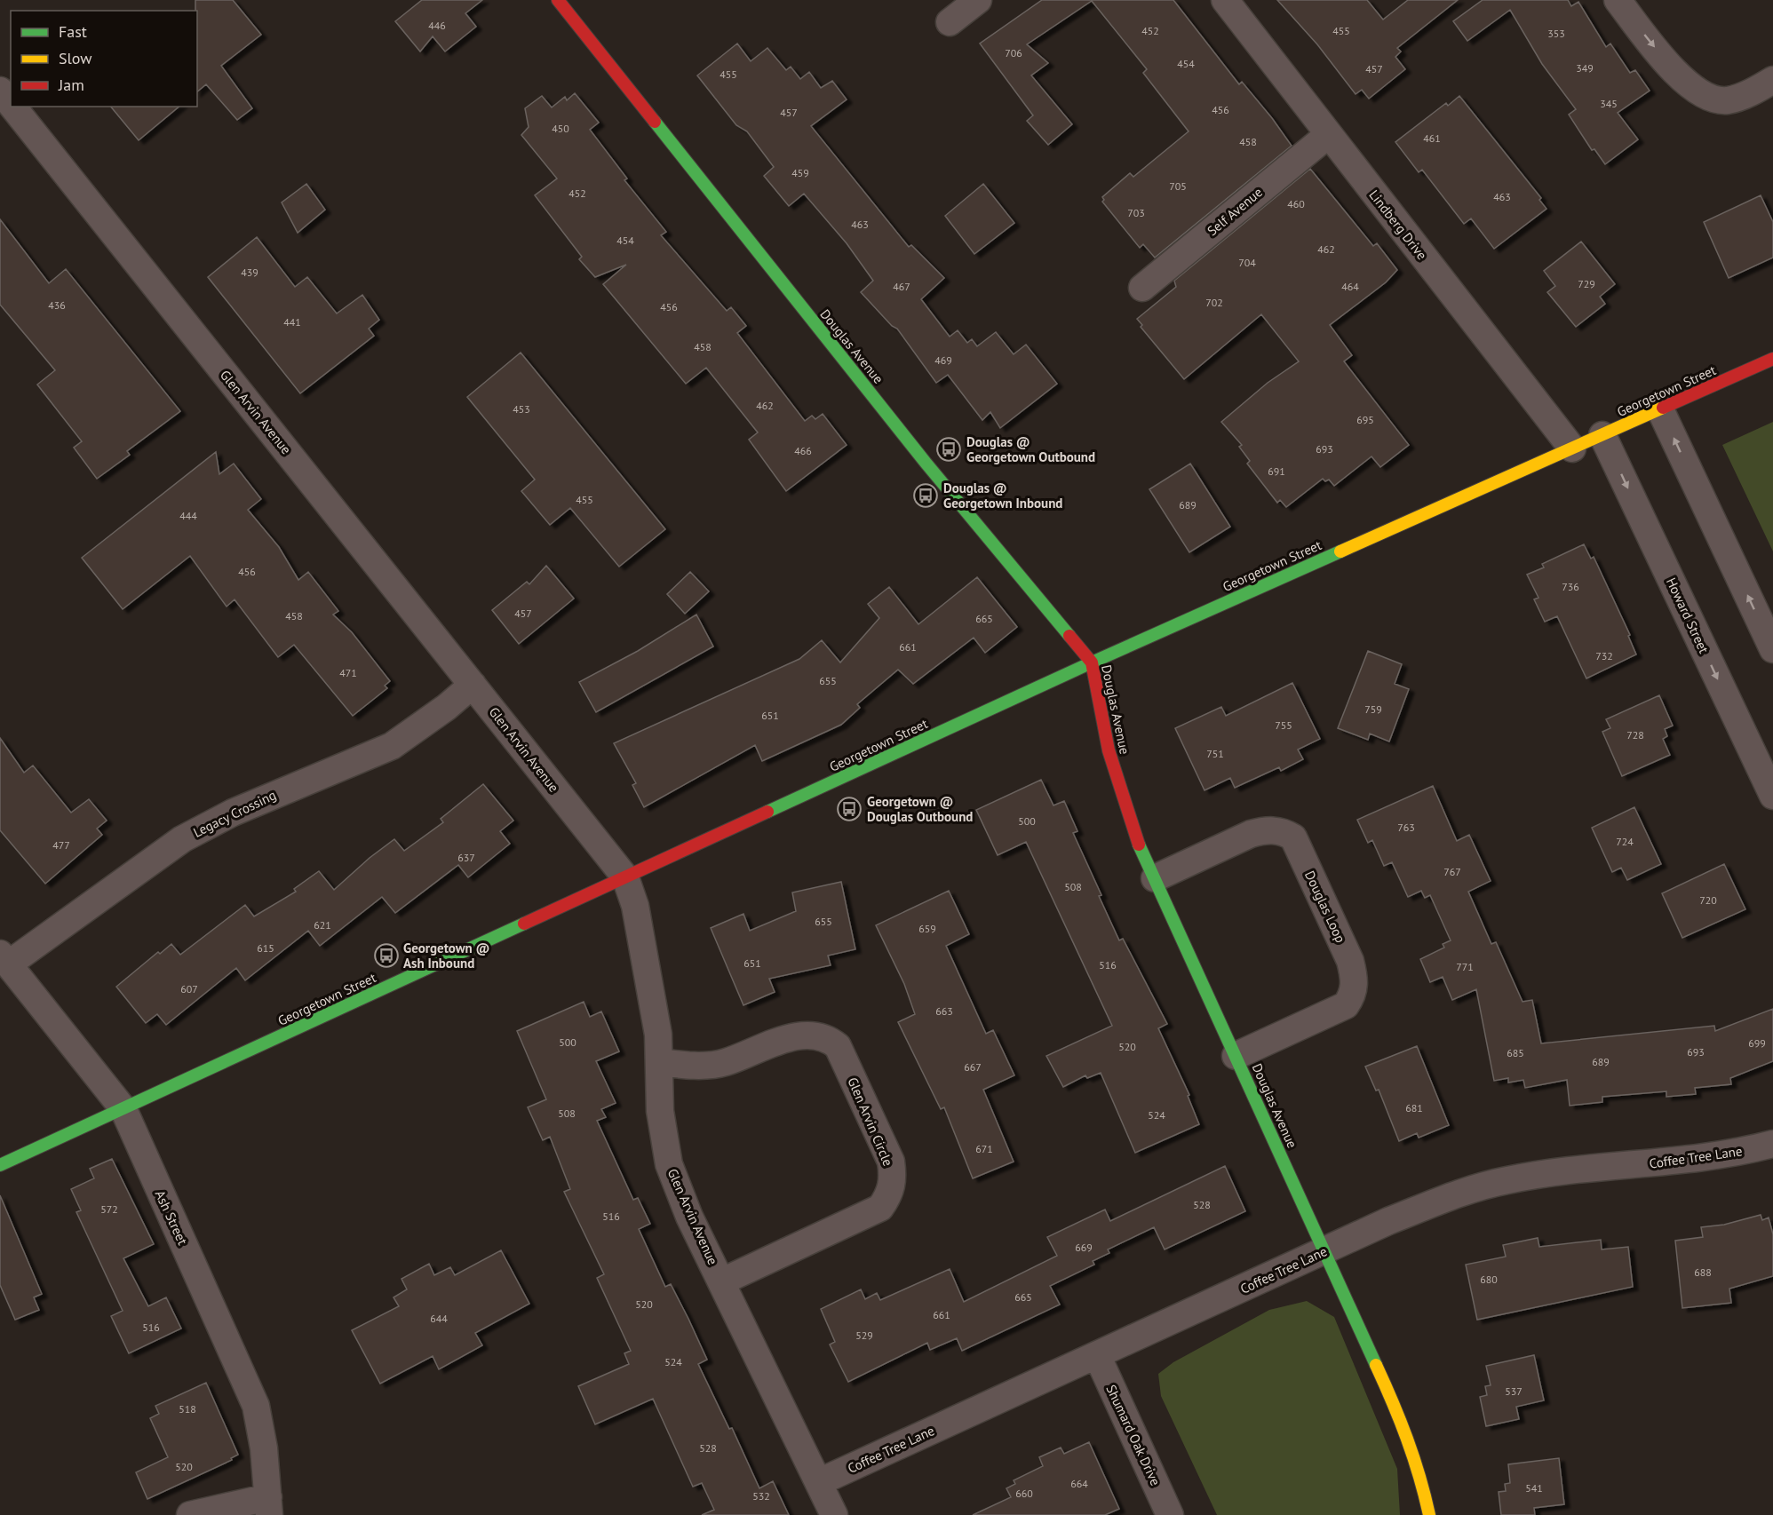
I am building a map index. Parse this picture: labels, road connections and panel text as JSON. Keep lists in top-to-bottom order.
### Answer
{
  "streets": {
    "main road": ["Douglas Avenue", "Georgetown Street"],
    "street": [
      "Self Avenue",
      "Lindberg Drive",
      "Glen Arvin Avenue",
      "Howard Street",
      "Legacy Crossing",
      "Douglas Loop",
      "Glen Arvin Circle",
      "Coffee Tree Lane",
      "Ash Street",
      "Shumard Oak Drive"
    ]
  },
  "crossings": [
    ["Self Avenue", "Lindberg Drive"],
    ["Lindberg Drive", "Georgetown Street"],
    ["Douglas Avenue", "Georgetown Street"],
    ["Douglas Avenue", "Douglas Loop"],
    ["Douglas Avenue", "Coffee Tree Lane"],
    ["Georgetown Street", "Glen Arvin Avenue"],
    ["Georgetown Street", "Howard Street"],
    ["Georgetown Street", "Ash Street"],
    ["Glen Arvin Avenue", "Legacy Crossing"],
    ["Glen Arvin Avenue", "Glen Arvin Circle"],
    ["Glen Arvin Avenue", "Coffee Tree Lane"],
    ["Legacy Crossing", "Ash Street"],
    ["Coffee Tree Lane", "Shumard Oak Drive"]
  ],
  "places": {
    "bus stop": [
      "Douglas @ Georgetown Outbound",
      "Douglas @ Georgetown Inbound",
      "Georgetown @ Douglas Outbound",
      "Georgetown @ Ash Inbound"
    ]
  },
  "house_numbers": [
    "446",
    "452",
    "455",
    "353",
    "706",
    "454",
    "349",
    "457",
    "455",
    "345",
    "456",
    "457",
    "450",
    "461",
    "458",
    "459",
    "705",
    "452",
    "463",
    "460",
    "703",
    "463",
    "454",
    "462",
    "704",
    "439",
    "729",
    "467",
    "464",
    "702",
    "436",
    "456",
    "441",
    "458",
    "469",
    "462",
    "453",
    "695",
    "693",
    "466",
    "691",
    "455",
    "689",
    "444",
    "456",
    "736",
    "457",
    "458",
    "665",
    "661",
    "732",
    "471",
    "655",
    "759",
    "651",
    "755",
    "728",
    "751",
    "500",
    "763",
    "724",
    "477",
    "637",
    "767",
    "508",
    "720",
    "655",
    "621",
    "659",
    "615",
    "651",
    "516",
    "771",
    "607",
    "663",
    "500",
    "699",
    "520",
    "693",
    "685",
    "689",
    "667",
    "681",
    "508",
    "524",
    "671",
    "528",
    "572",
    "516",
    "669",
    "688",
    "680",
    "665",
    "520",
    "661",
    "644",
    "516",
    "529",
    "524",
    "537",
    "518",
    "528",
    "520",
    "664",
    "541",
    "660",
    "532"
  ],
  "legend": ["Fast", "Slow", "Jam"]
}
